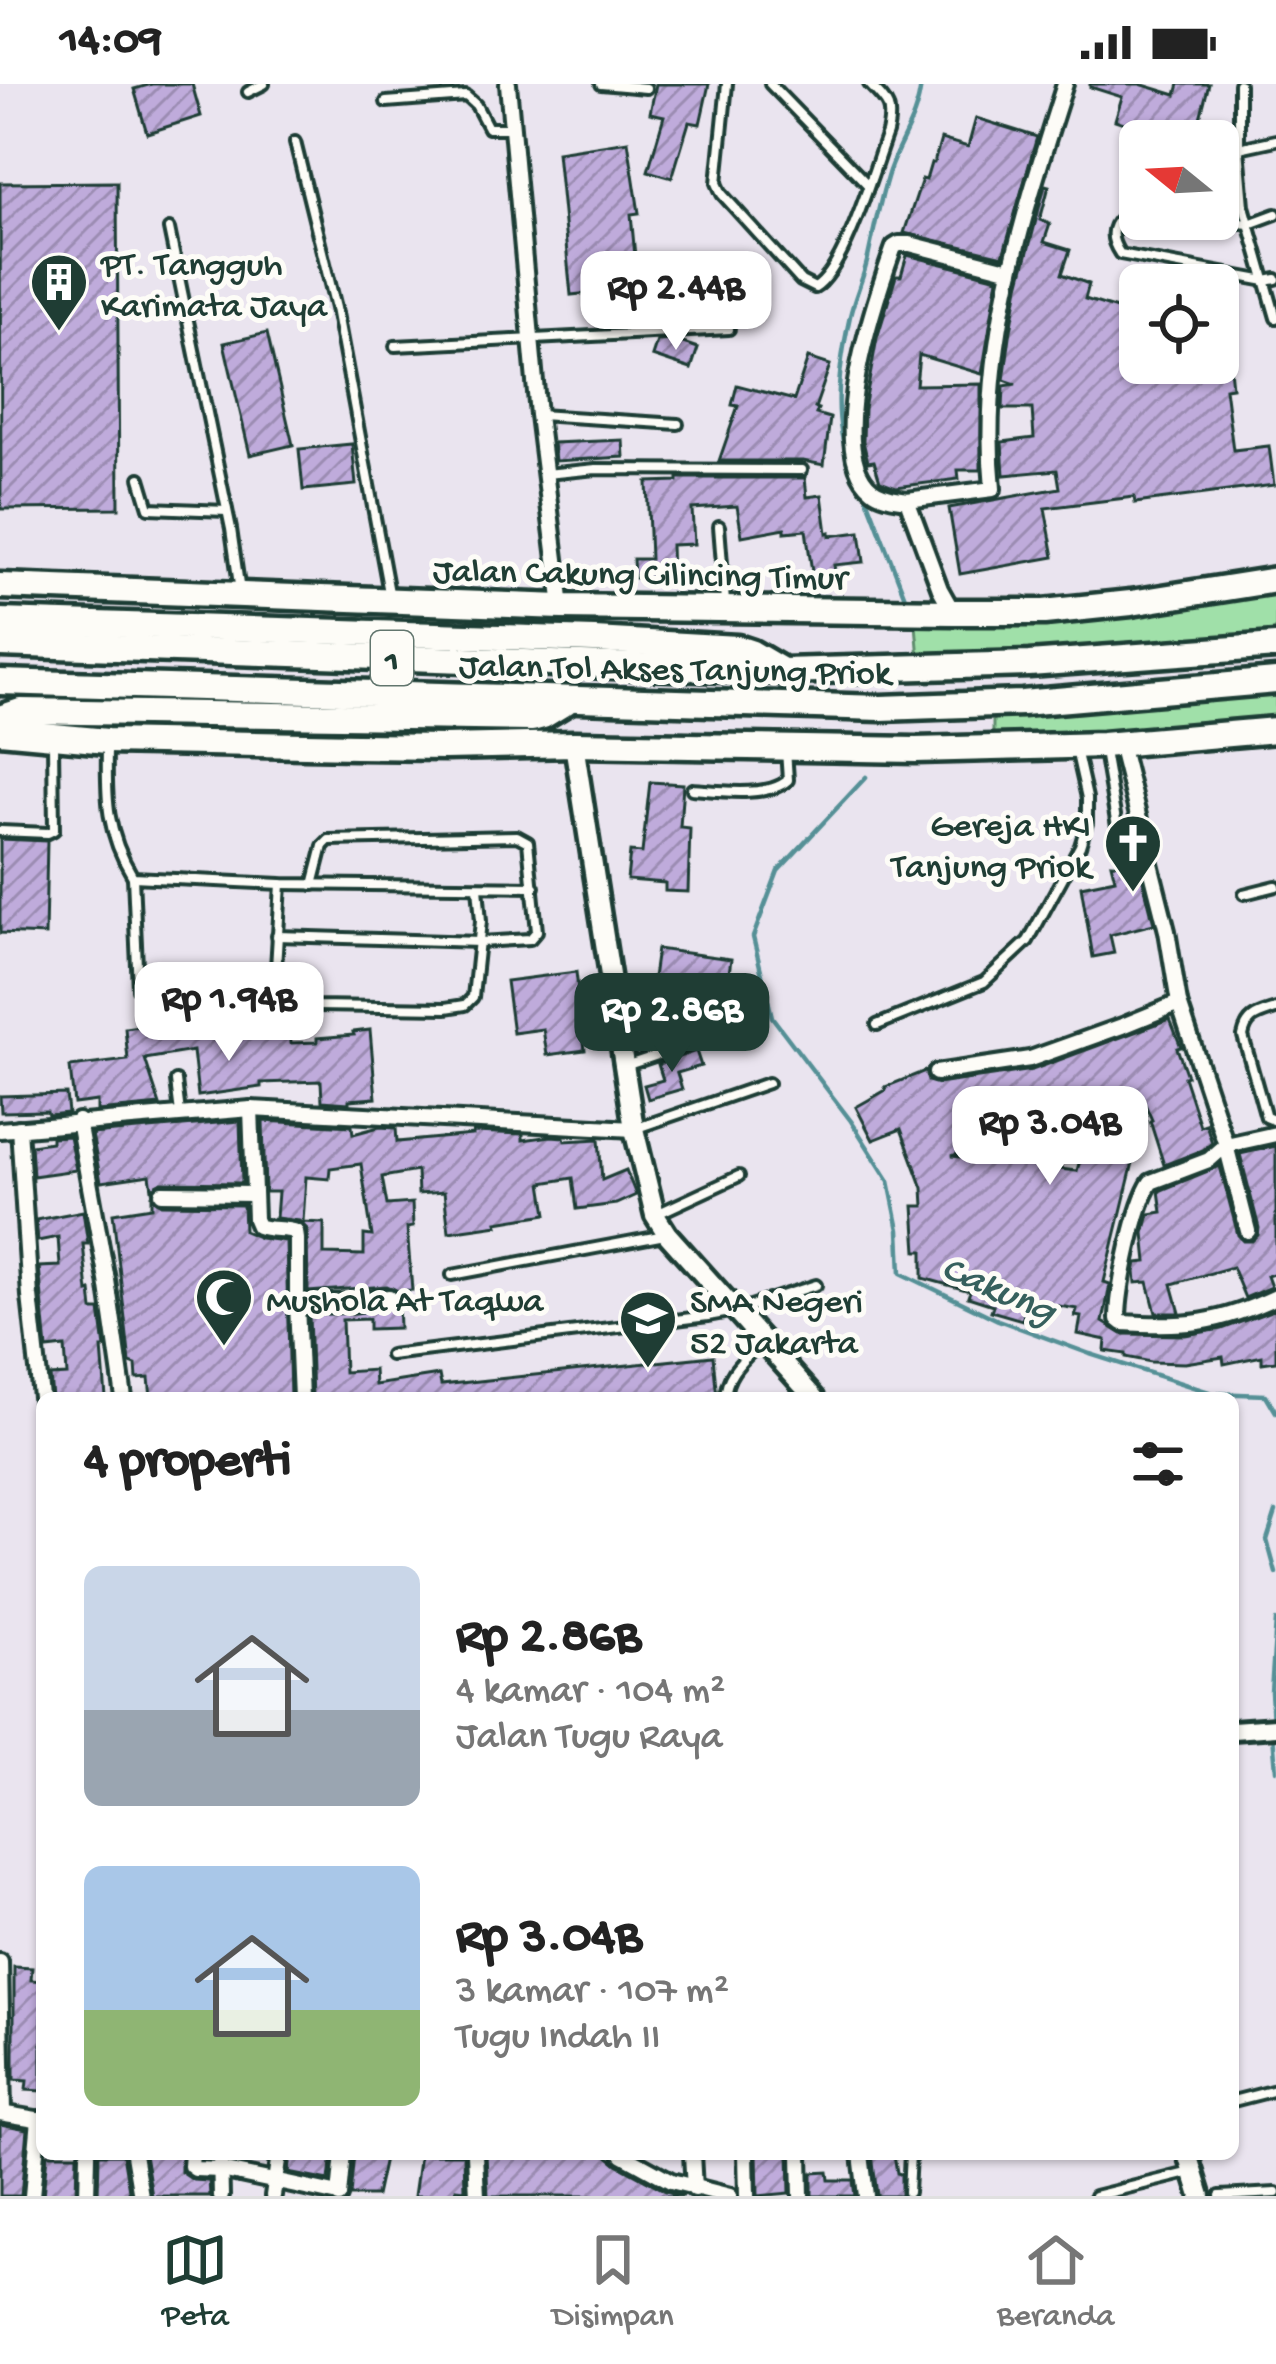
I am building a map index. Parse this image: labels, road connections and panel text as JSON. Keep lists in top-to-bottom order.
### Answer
{
  "streets": {
    "highway": ["Jalan Cakung Cilincing Timur", "1", "Jalan Tol Akses Tanjung Priok"]
  },
  "water": ["Cakung"],
  "places": {
    "building": ["PT. Tangguh Karimata Jaya"],
    "church": ["Gereja HKI Tanjung Priok"],
    "mosque": ["Mushola At Taqwa"],
    "school or university": ["SMA Negeri 52 Jakarta"]
  },
  "north": "left",
  "page": {
    "status": "14:09",
    "price": [
      "Rp 2.44B",
      "Rp 1.94B",
      "Rp 2.86B",
      "Rp 3.04B"
    ],
    "heading": "4 properti",
    "list": [
      {
        "name": "Rp 2.86B",
        "note": "4 kamar · 104 m² · Jalan Tugu Raya"
      },
      {
        "name": "Rp 3.04B",
        "note": "3 kamar · 107 m² · Tugu Indah II"
      }
    ],
    "tabs": ["Peta", "Disimpan", "Beranda"]
  }
}
